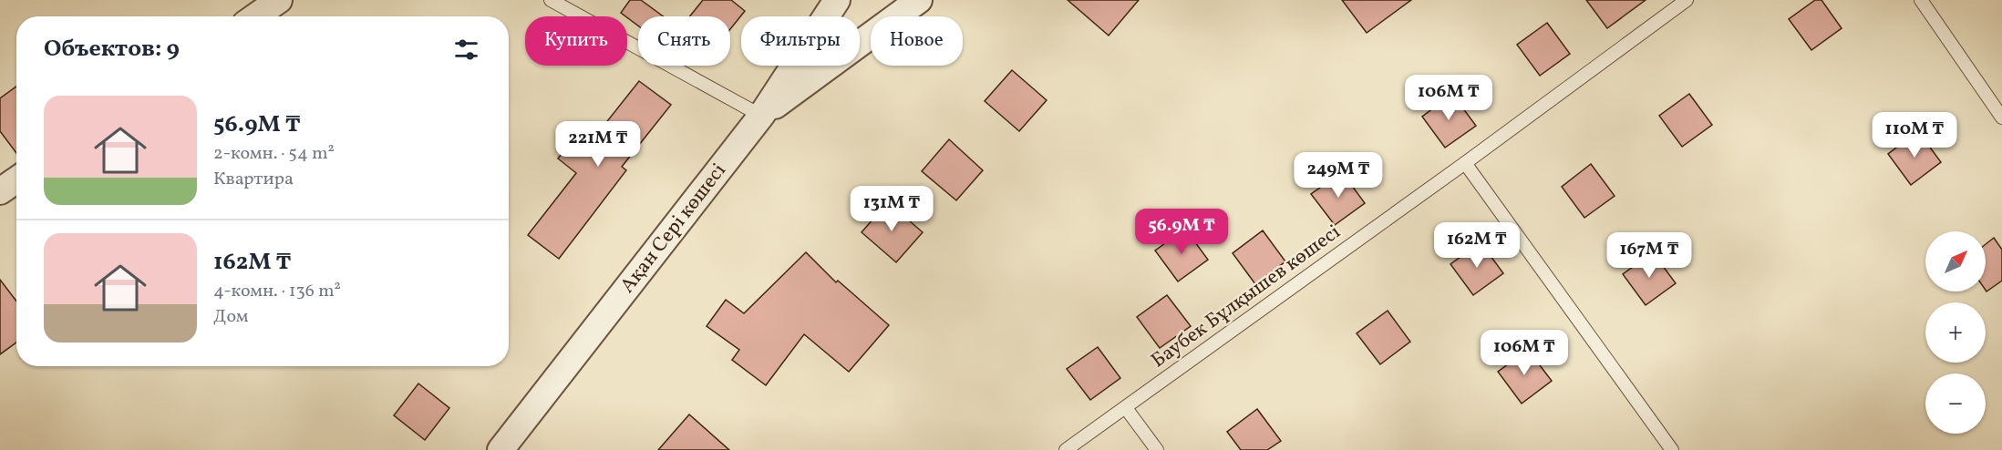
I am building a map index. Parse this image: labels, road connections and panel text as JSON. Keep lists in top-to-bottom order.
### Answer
{
  "streets": {
    "street": ["Ақан Сері көшесі"],
    "lane": ["Баубек Бұлқышев көшесі"]
  },
  "north": "top right",
  "page": {
    "chip": [
      "Купить",
      "Снять",
      "Фильтры",
      "Новое"
    ],
    "heading": "Объектов: 9",
    "price": [
      "106M ₸",
      "110M ₸",
      "221M ₸",
      "249M ₸",
      "131M ₸",
      "56.9M ₸",
      "162M ₸",
      "167M ₸",
      "106M ₸"
    ],
    "list": [
      {
        "name": "56.9M ₸",
        "note": "2-комн. · 54 m² · Квартира"
      },
      {
        "name": "162M ₸",
        "note": "4-комн. · 136 m² · Дом"
      }
    ],
    "map_buttons": ["+", "−"]
  }
}
